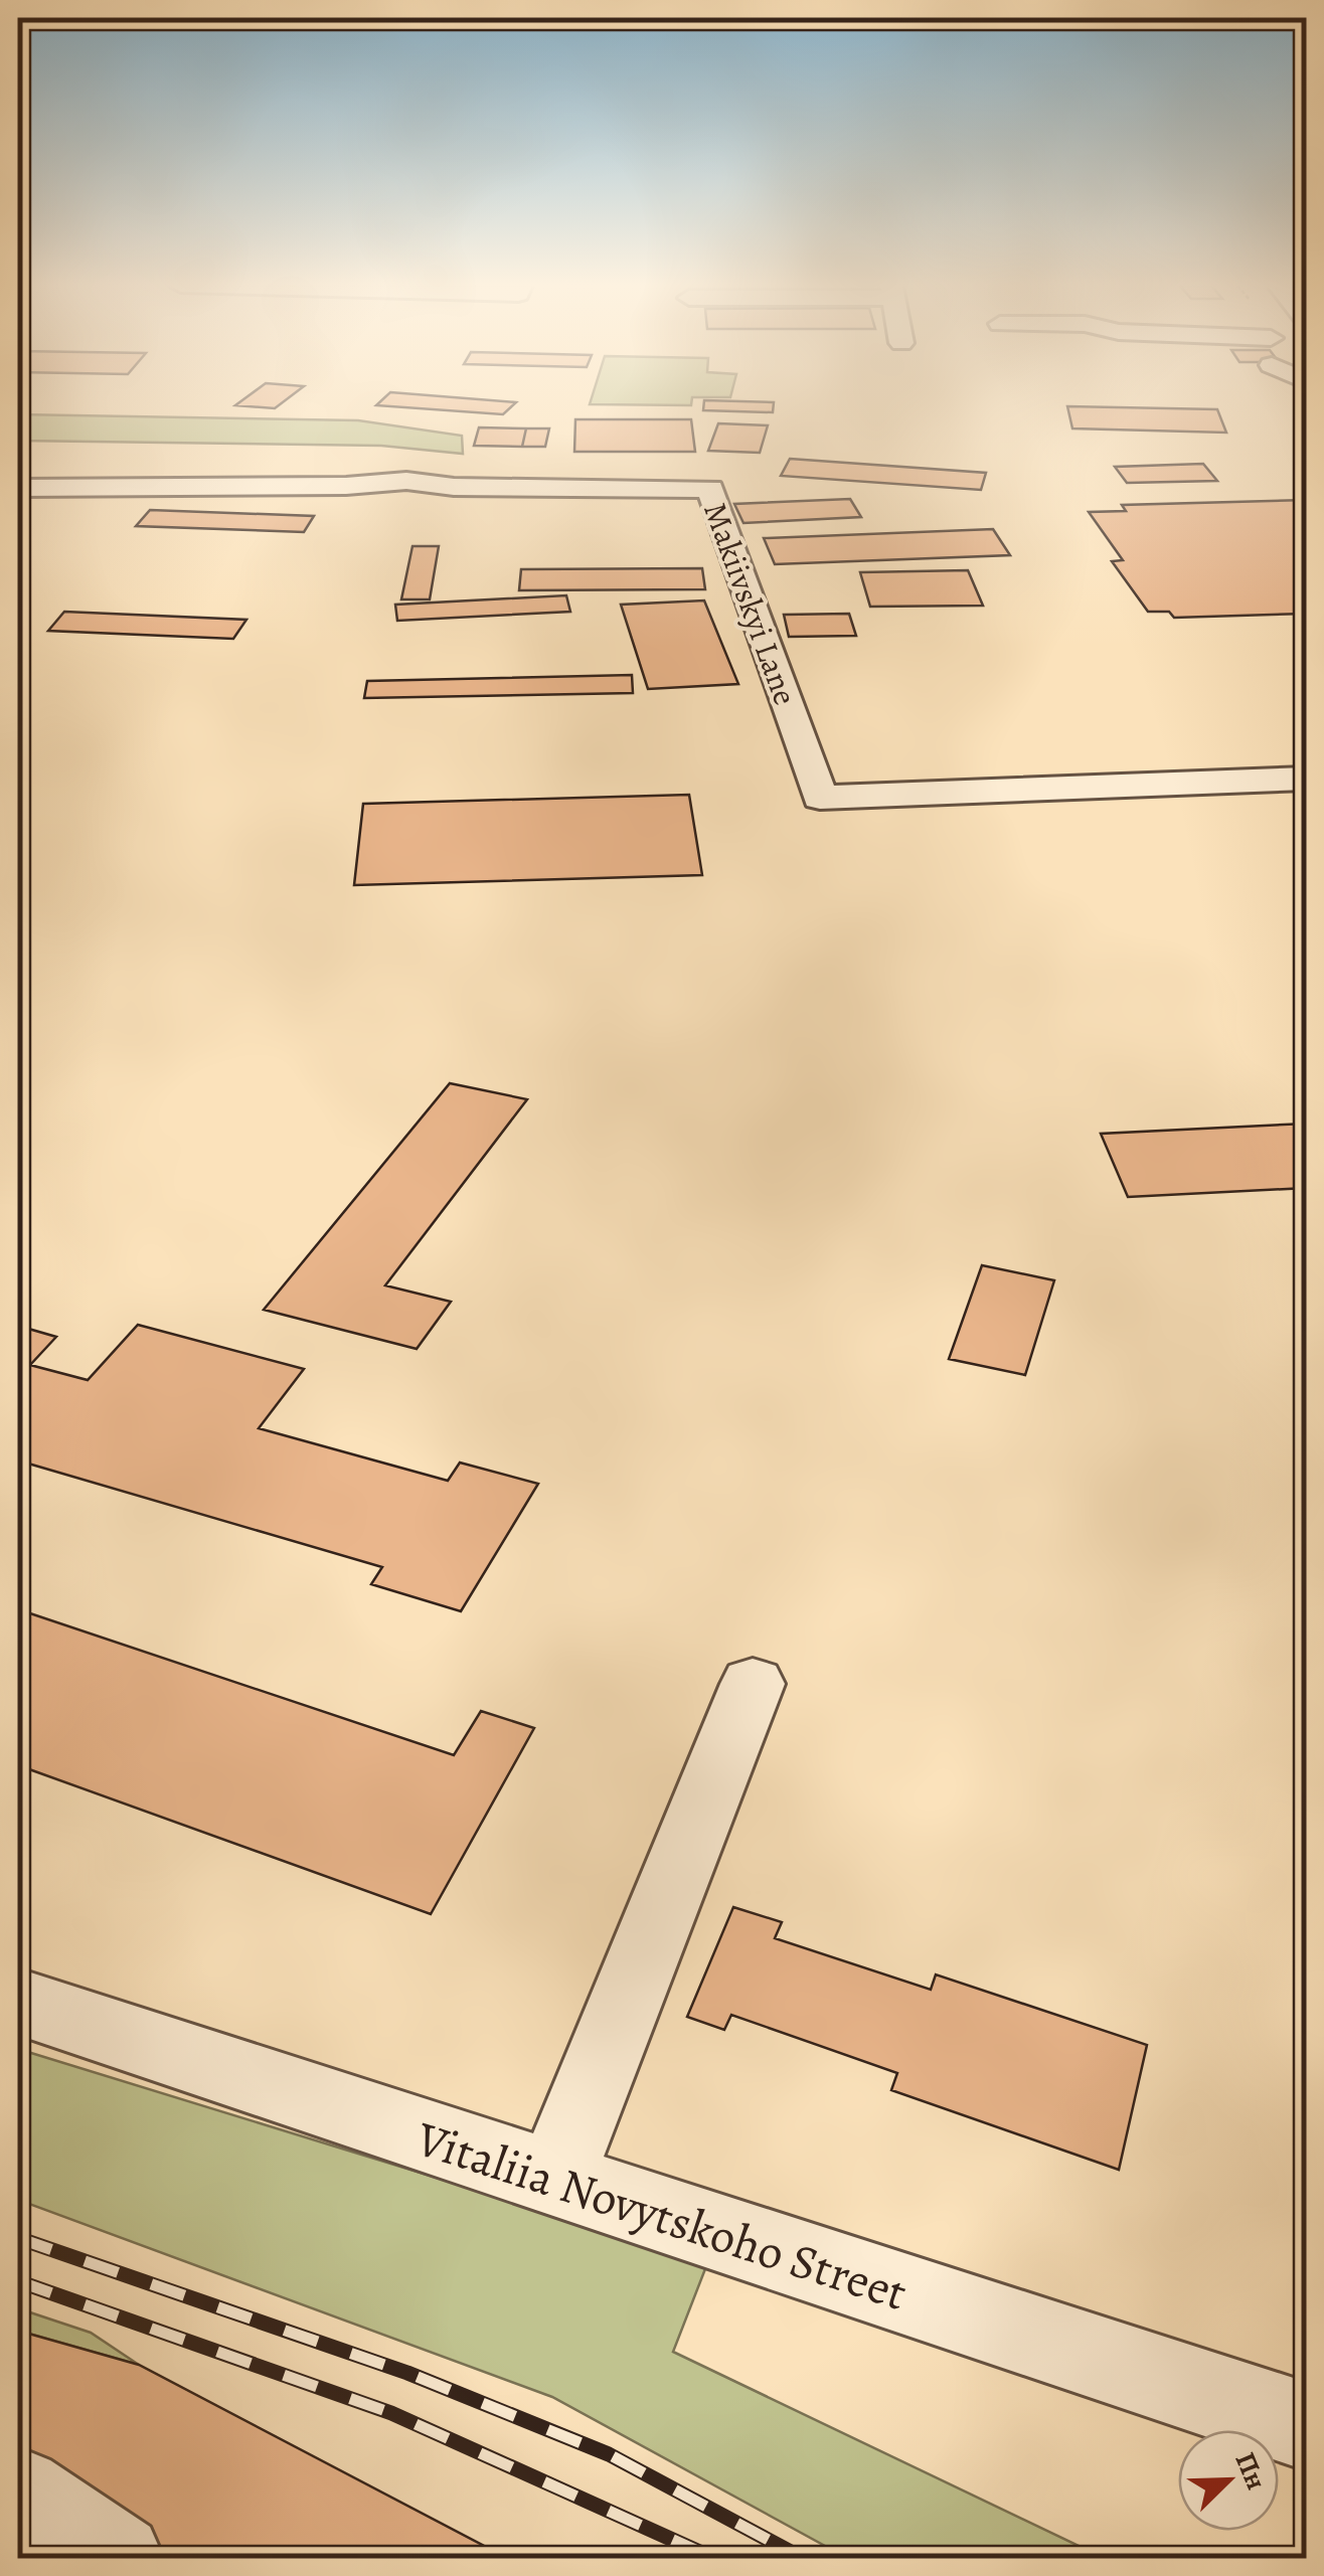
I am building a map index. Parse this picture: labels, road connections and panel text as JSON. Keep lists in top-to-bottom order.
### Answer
{
  "streets": {
    "street": ["Makiivskyi Lane", "Vitaliia Novytskoho Street"]
  },
  "north": "top right"
}
